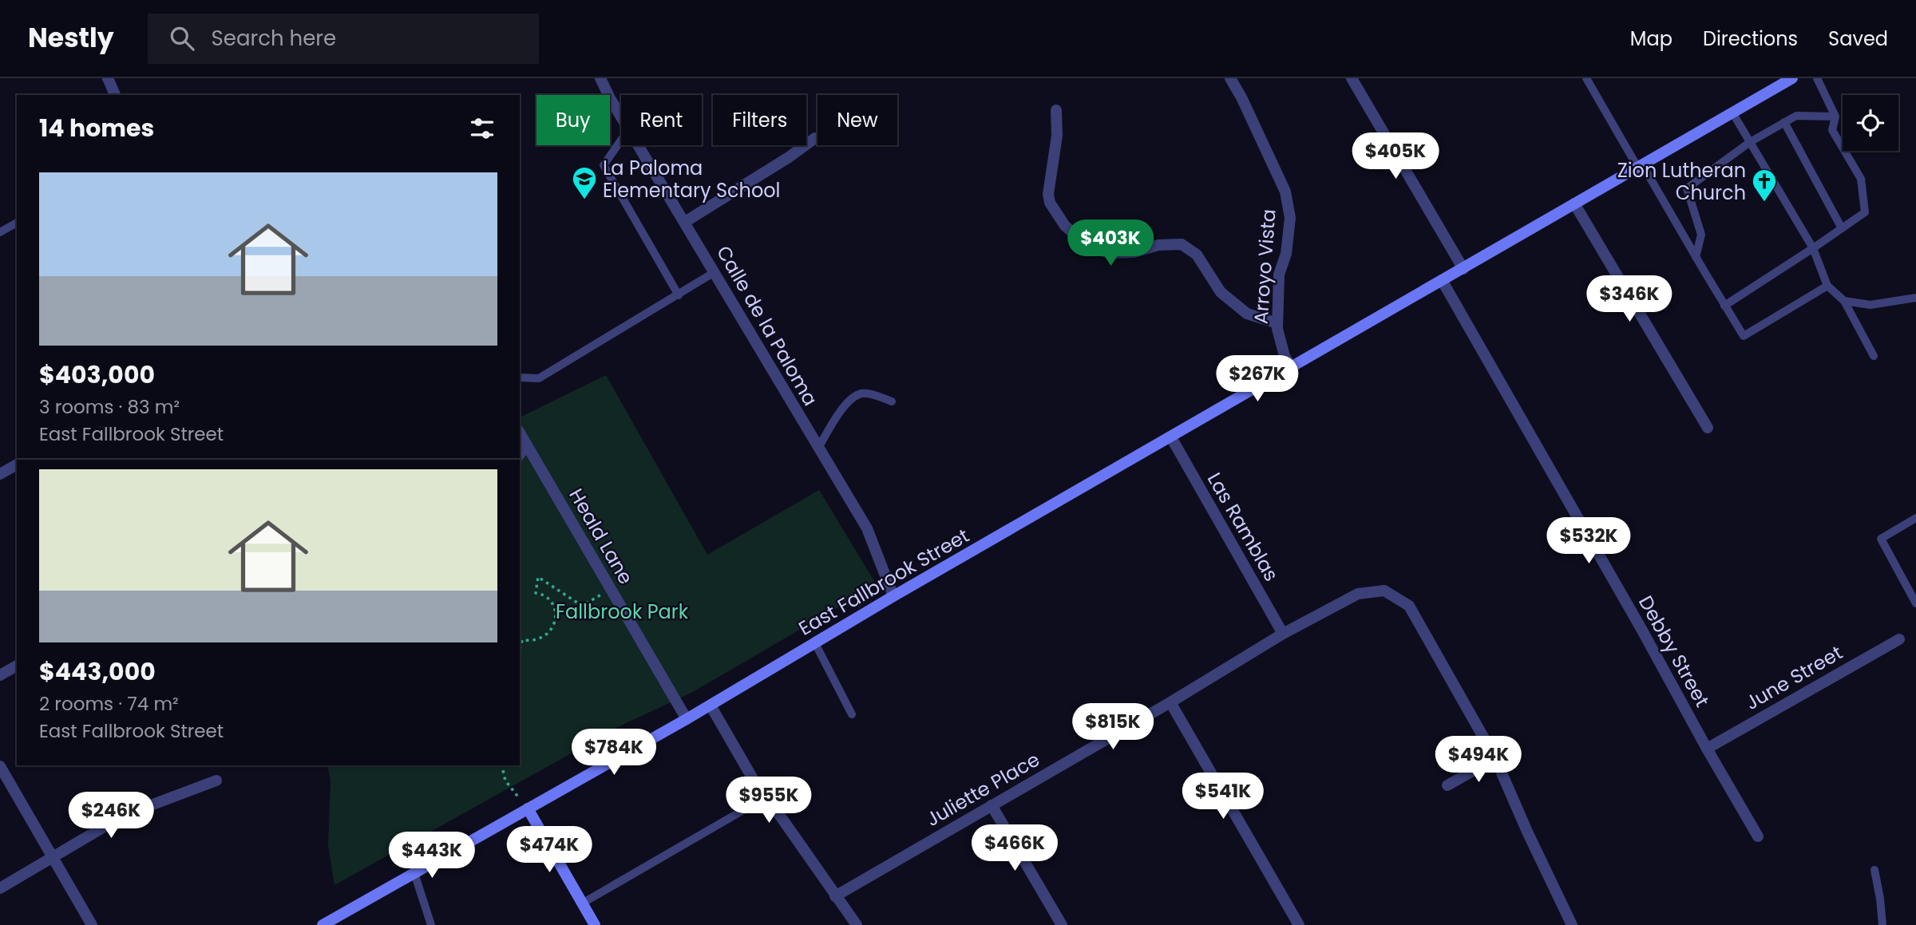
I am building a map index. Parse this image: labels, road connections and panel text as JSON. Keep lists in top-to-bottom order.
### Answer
{
  "streets": {
    "main road": ["East Fallbrook Street"],
    "street": [
      "Arroyo Vista",
      "Calle de la Paloma",
      "Las Ramblas",
      "Heald Lane",
      "Debby Street",
      "June Street",
      "Juliette Place"
    ]
  },
  "crossings": [
    ["Arroyo Vista", "East Fallbrook Street"],
    ["Calle de la Paloma", "East Fallbrook Street"],
    ["Las Ramblas", "East Fallbrook Street"],
    ["Las Ramblas", "Juliette Place"],
    ["Heald Lane", "East Fallbrook Street"],
    ["East Fallbrook Street", "Debby Street"],
    ["Debby Street", "June Street"]
  ],
  "parks": ["Fallbrook Park"],
  "places": {
    "school or university": ["La Paloma Elementary School"],
    "church": ["Zion Lutheran Church"]
  },
  "page": {
    "header": "Nestly",
    "search": "Search here",
    "nav": ["Map", "Directions", "Saved"],
    "chip": [
      "Buy",
      "Rent",
      "Filters",
      "New"
    ],
    "heading": "14 homes",
    "price": [
      "$405K",
      "$403K",
      "$346K",
      "$267K",
      "$532K",
      "$815K",
      "$784K",
      "$494K",
      "$541K",
      "$955K",
      "$246K",
      "$466K",
      "$474K",
      "$443K"
    ],
    "list": [
      {
        "name": "$403,000",
        "note": "3 rooms · 83 m² · East Fallbrook Street"
      },
      {
        "name": "$443,000",
        "note": "2 rooms · 74 m² · East Fallbrook Street"
      }
    ]
  }
}
